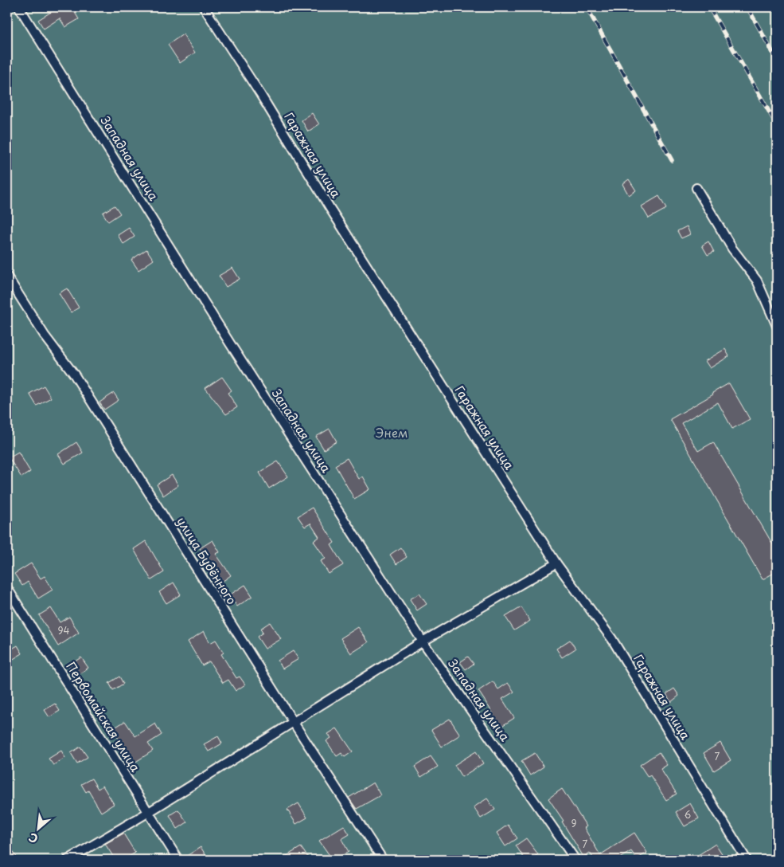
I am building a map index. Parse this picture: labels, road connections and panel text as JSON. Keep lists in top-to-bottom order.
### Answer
{
  "streets": {
    "street": [
      "Гаражная улица",
      "Западная улица",
      "улица Будённого",
      "Первомайская улица"
    ]
  },
  "parks": ["Энем"],
  "house_numbers": [
    "94",
    "7",
    "6",
    "9",
    "7"
  ],
  "north": "bottom left"
}
